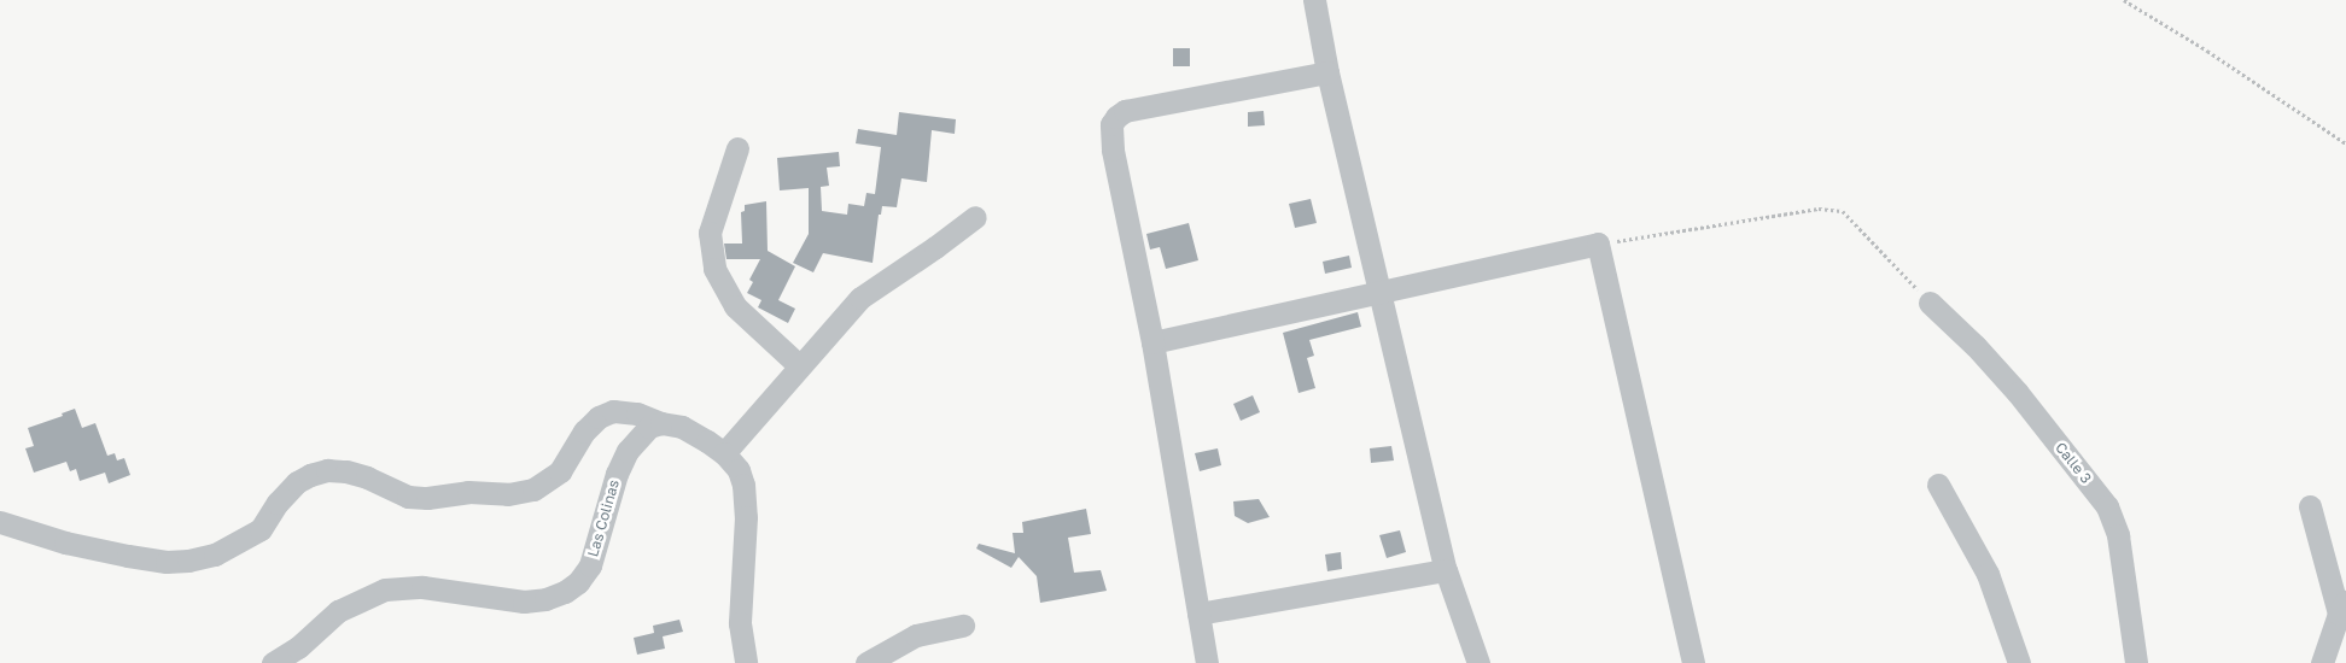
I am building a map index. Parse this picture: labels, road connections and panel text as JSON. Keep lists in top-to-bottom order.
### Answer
{
  "streets": {
    "street": ["Calle 3", "Las Colinas"]
  }
}
